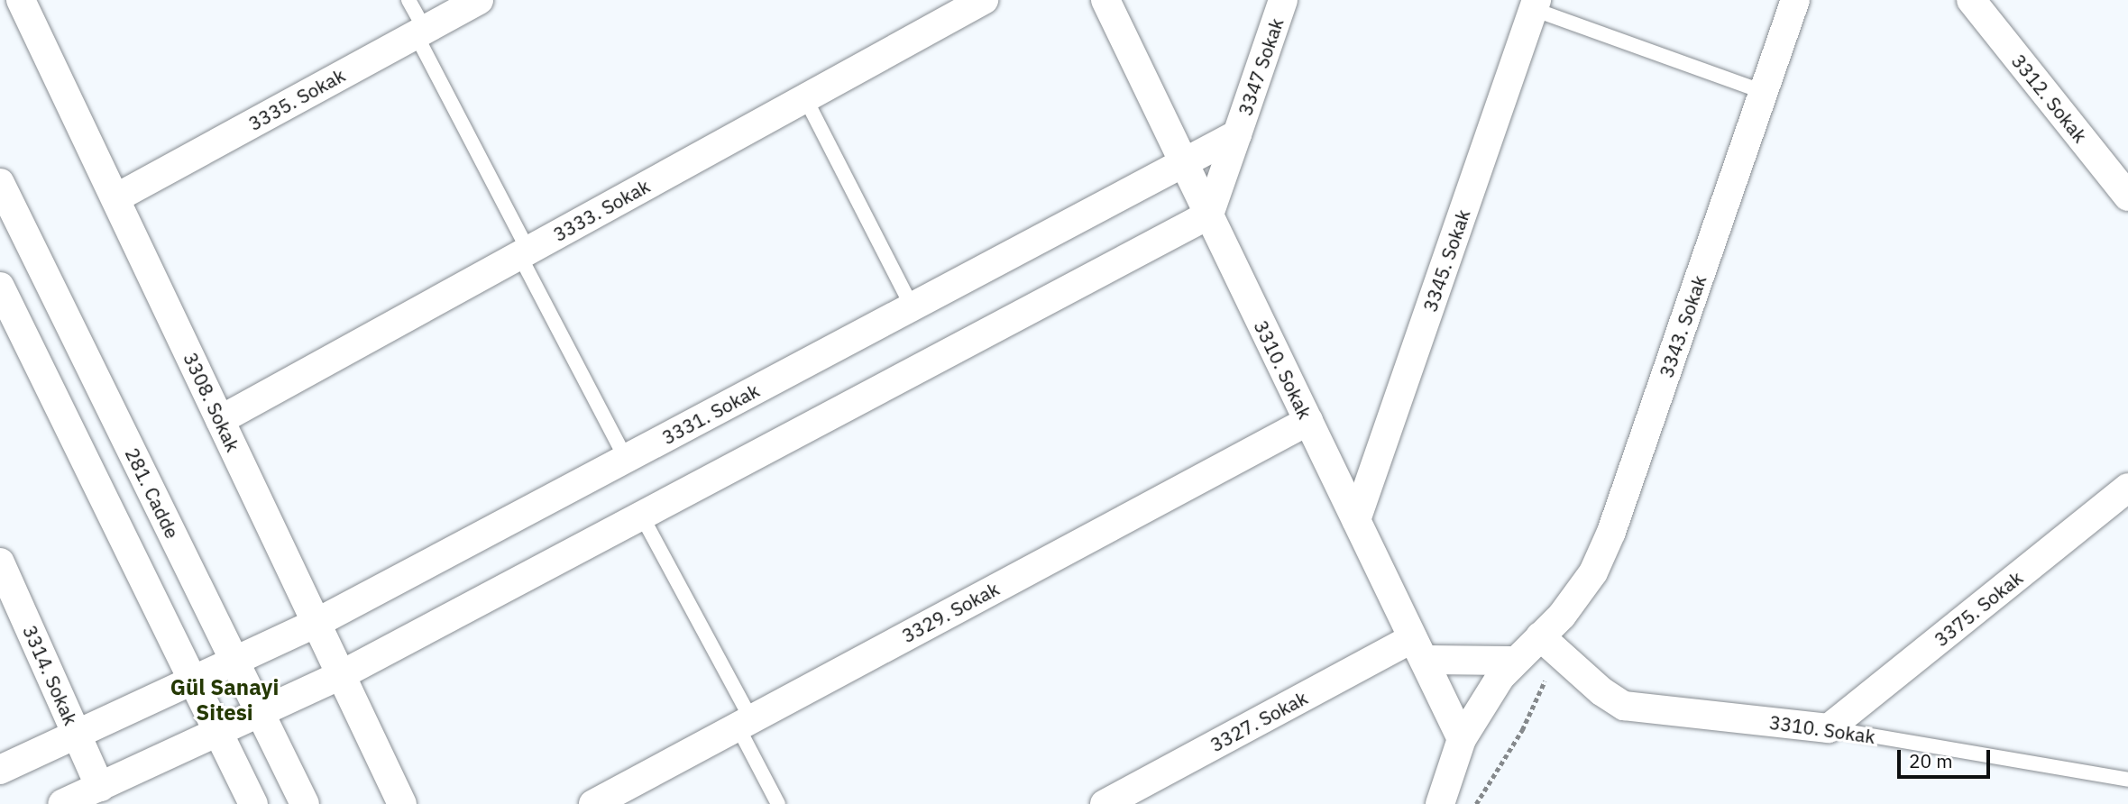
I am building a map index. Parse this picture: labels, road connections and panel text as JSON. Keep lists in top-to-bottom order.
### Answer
{
  "streets": {
    "street": [
      "3347 Sokak",
      "3312. Sokak",
      "3335. Sokak",
      "3333. Sokak",
      "3345. Sokak",
      "3343. Sokak",
      "3310. Sokak",
      "3308. Sokak",
      "3331. Sokak",
      "281. Cadde",
      "3375. Sokak",
      "3329. Sokak",
      "3314. Sokak",
      "3327. Sokak"
    ]
  },
  "crossings": [
    ["3347 Sokak", "3310. Sokak"],
    ["3347 Sokak", "3331. Sokak"],
    ["3335. Sokak", "3308. Sokak"],
    ["3333. Sokak", "3308. Sokak"],
    ["3345. Sokak", "3310. Sokak"],
    ["3343. Sokak", "3310. Sokak"],
    ["3310. Sokak", "3331. Sokak"],
    ["3310. Sokak", "3375. Sokak"],
    ["3310. Sokak", "3329. Sokak"],
    ["3310. Sokak", "3327. Sokak"],
    ["3308. Sokak", "3331. Sokak"],
    ["3331. Sokak", "281. Cadde"],
    ["3331. Sokak", "3314. Sokak"]
  ],
  "districts": ["Gül Sanayi Sitesi"],
  "scale_bar": "20 m"
}
